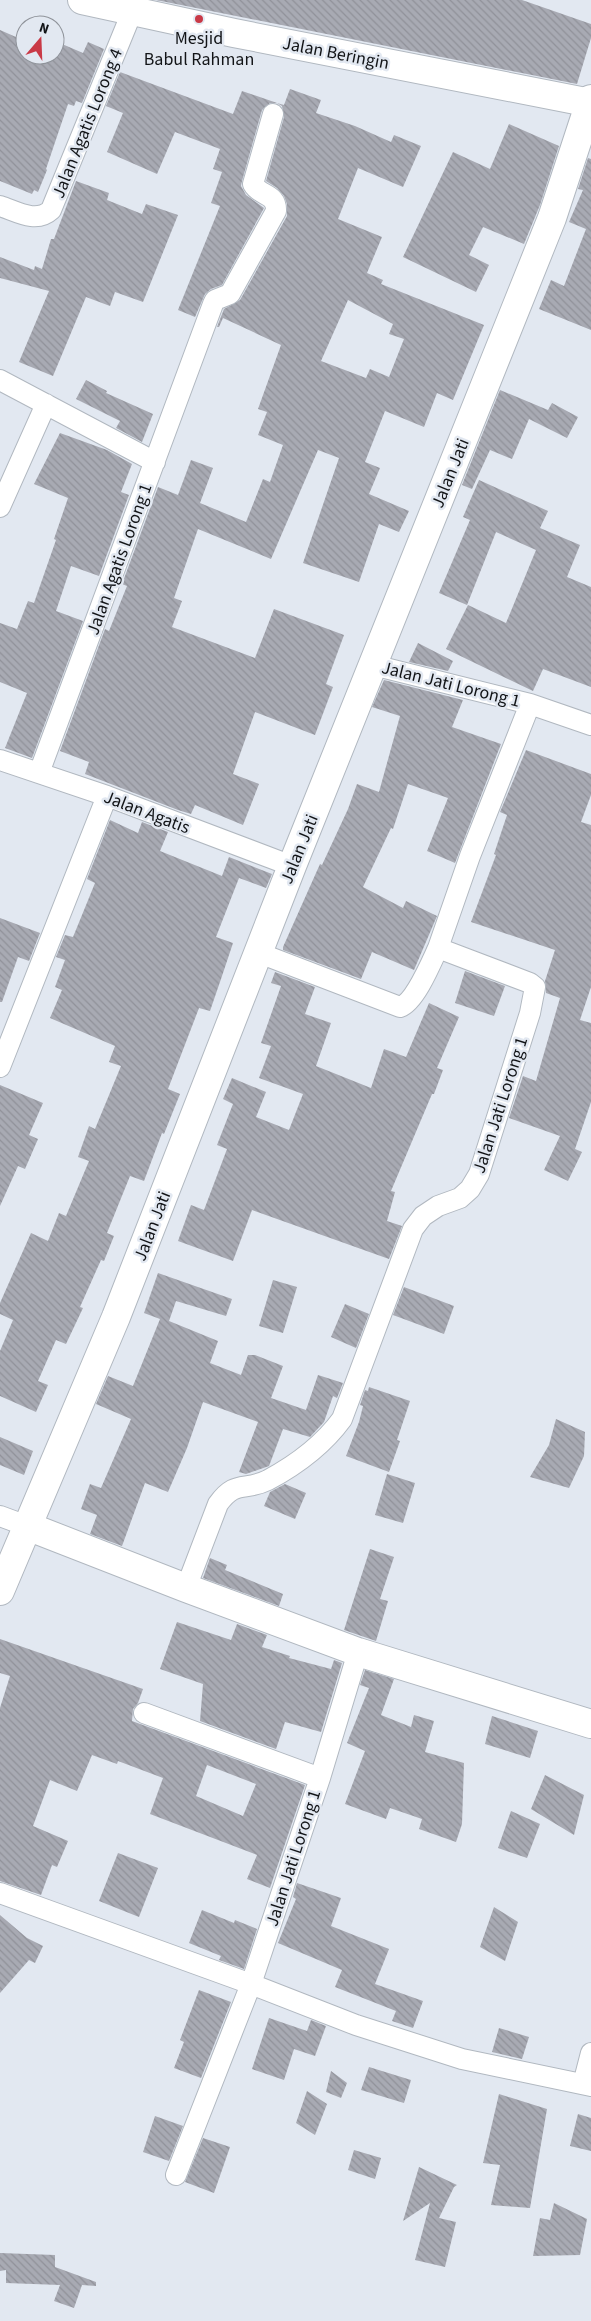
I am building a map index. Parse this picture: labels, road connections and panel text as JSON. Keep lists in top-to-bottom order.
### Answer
{
  "streets": {
    "street": [
      "Jalan Beringin",
      "Jalan Agatis Lorong 4",
      "Jalan Jati",
      "Jalan Agatis Lorong 1",
      "Jalan Jati Lorong 1",
      "Jalan Agatis"
    ]
  },
  "crossings": [
    ["Jalan Beringin", "Jalan Agatis Lorong 4"],
    ["Jalan Beringin", "Jalan Jati"],
    ["Jalan Jati", "Jalan Jati Lorong 1"],
    ["Jalan Jati", "Jalan Agatis"],
    ["Jalan Agatis Lorong 1", "Jalan Agatis"]
  ],
  "places": ["Mesjid Babul Rahman"],
  "north": "top"
}
